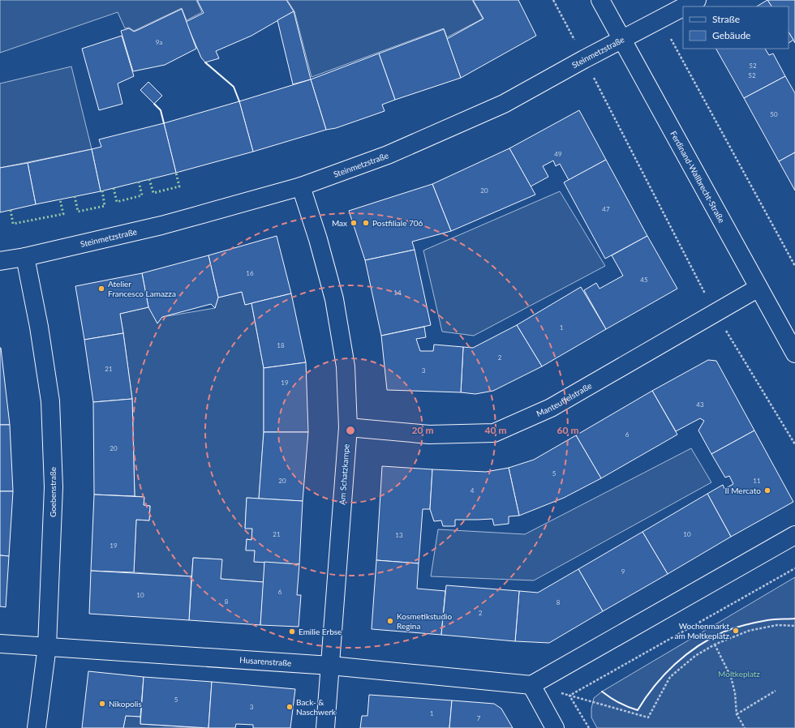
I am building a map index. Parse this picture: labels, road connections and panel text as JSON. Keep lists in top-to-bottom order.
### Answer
{
  "streets": {
    "street": [
      "Steinmetzstraße",
      "Ferdinand-Wallbrecht-Straße",
      "Manteuffelstraße",
      "Am Schatzkampe",
      "Goebenstraße",
      "Husarenstraße"
    ]
  },
  "crossings": [
    ["Steinmetzstraße", "Ferdinand-Wallbrecht-Straße"],
    ["Steinmetzstraße", "Am Schatzkampe"],
    ["Steinmetzstraße", "Goebenstraße"],
    ["Ferdinand-Wallbrecht-Straße", "Manteuffelstraße"],
    ["Manteuffelstraße", "Am Schatzkampe"],
    ["Am Schatzkampe", "Husarenstraße"],
    ["Goebenstraße", "Husarenstraße"]
  ],
  "parks": ["Moltkeplatz"],
  "places": [
    "Max",
    "Postfiliale 706",
    "Atelier Francesco Lamazza",
    "Il Mercato",
    "Kosmetikstudio Regina",
    "Wochenmarkt am Moltkeplatz",
    "Emilie Erbse",
    "Nikopolis",
    "Back- & Naschwerk"
  ],
  "house_numbers": [
    "9a",
    "52",
    "52",
    "50",
    "49",
    "20",
    "47",
    "16",
    "45",
    "14",
    "1",
    "18",
    "2",
    "21",
    "3",
    "19",
    "43",
    "6",
    "20",
    "5",
    "20",
    "11",
    "4",
    "21",
    "10",
    "13",
    "19",
    "9",
    "6",
    "10",
    "8",
    "8",
    "2",
    "5",
    "3",
    "1",
    "7"
  ],
  "legend": ["Straße", "Gebäude"],
  "rings": ["20 m", "40 m", "60 m"]
}
